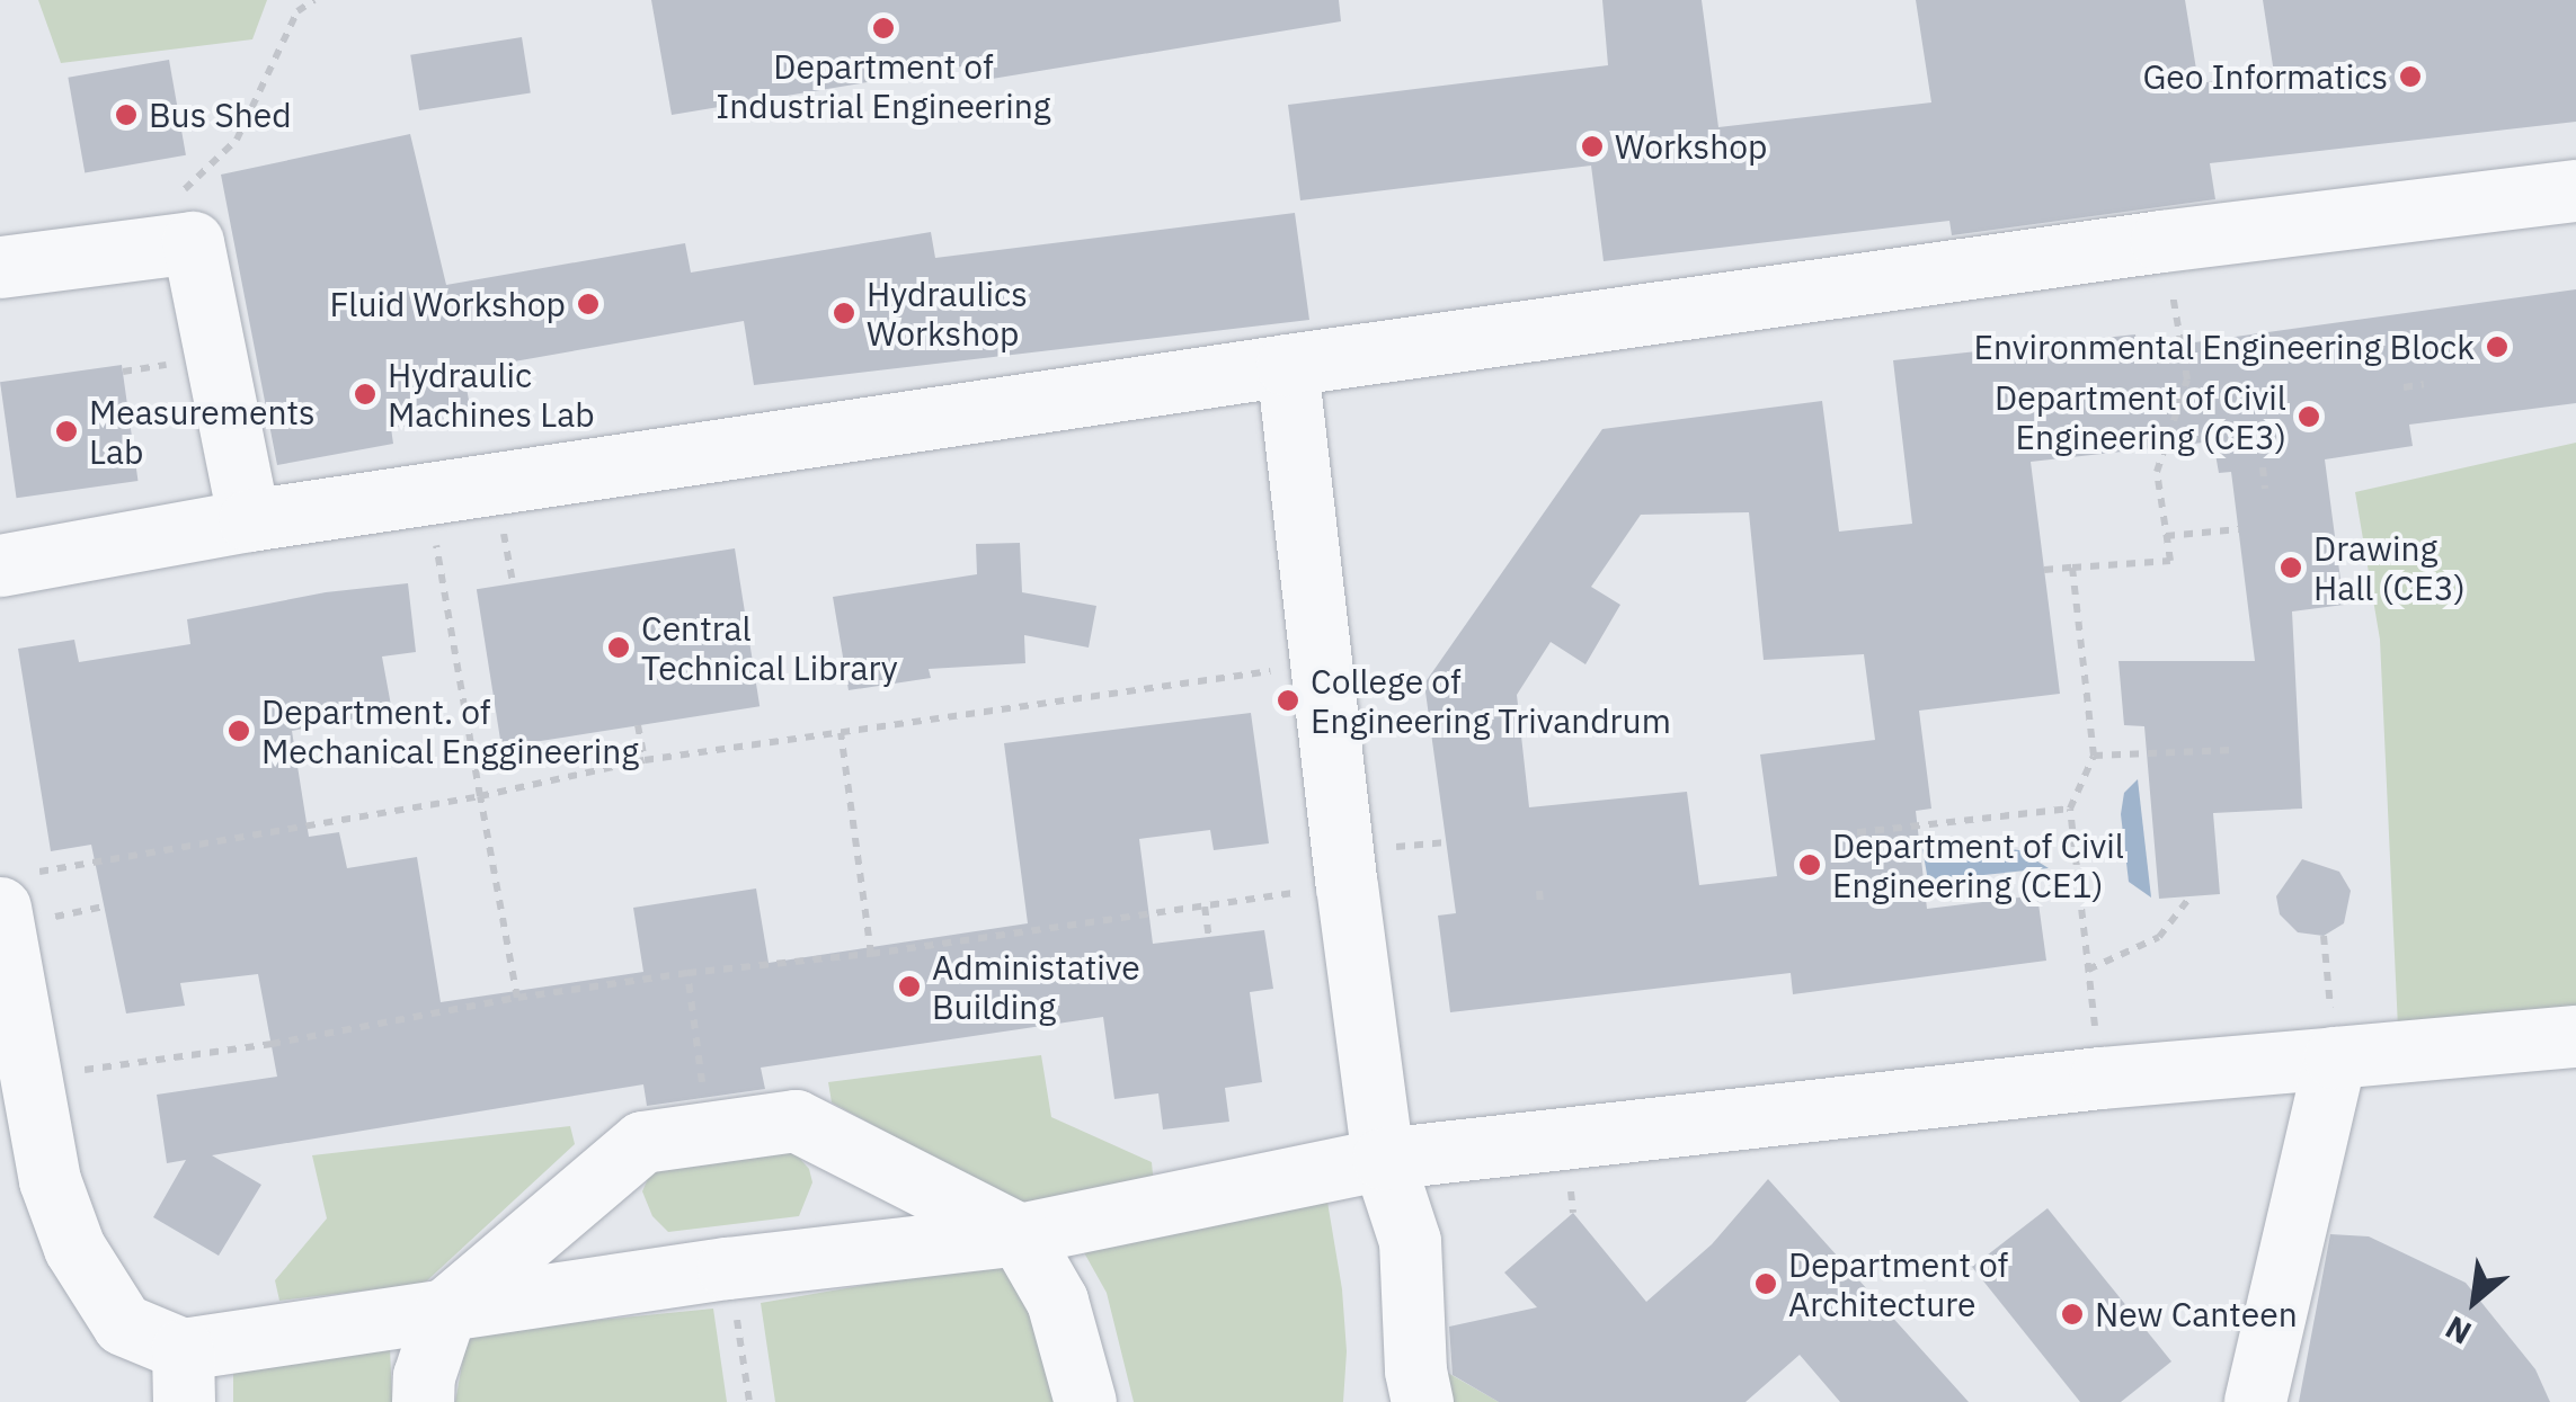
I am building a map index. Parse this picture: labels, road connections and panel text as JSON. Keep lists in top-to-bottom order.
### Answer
{
  "places": [
    "Department of Industrial Engineering",
    "Geo Informatics",
    "Bus Shed",
    "Workshop",
    "Fluid Workshop",
    "Hydraulics Workshop",
    "Environmental Engineering Block",
    "Hydraulic Machines Lab",
    "Department of Civil Engineering (CE3)",
    "Measurements Lab",
    "Drawing Hall (CE3)",
    "Central Technical Library",
    "College of Engineering Trivandrum",
    "Department. of Mechanical Enggineering",
    "Department of Civil Engineering (CE1)",
    "Administative Building",
    "Department of Architecture",
    "New Canteen"
  ],
  "north": "bottom left"
}
